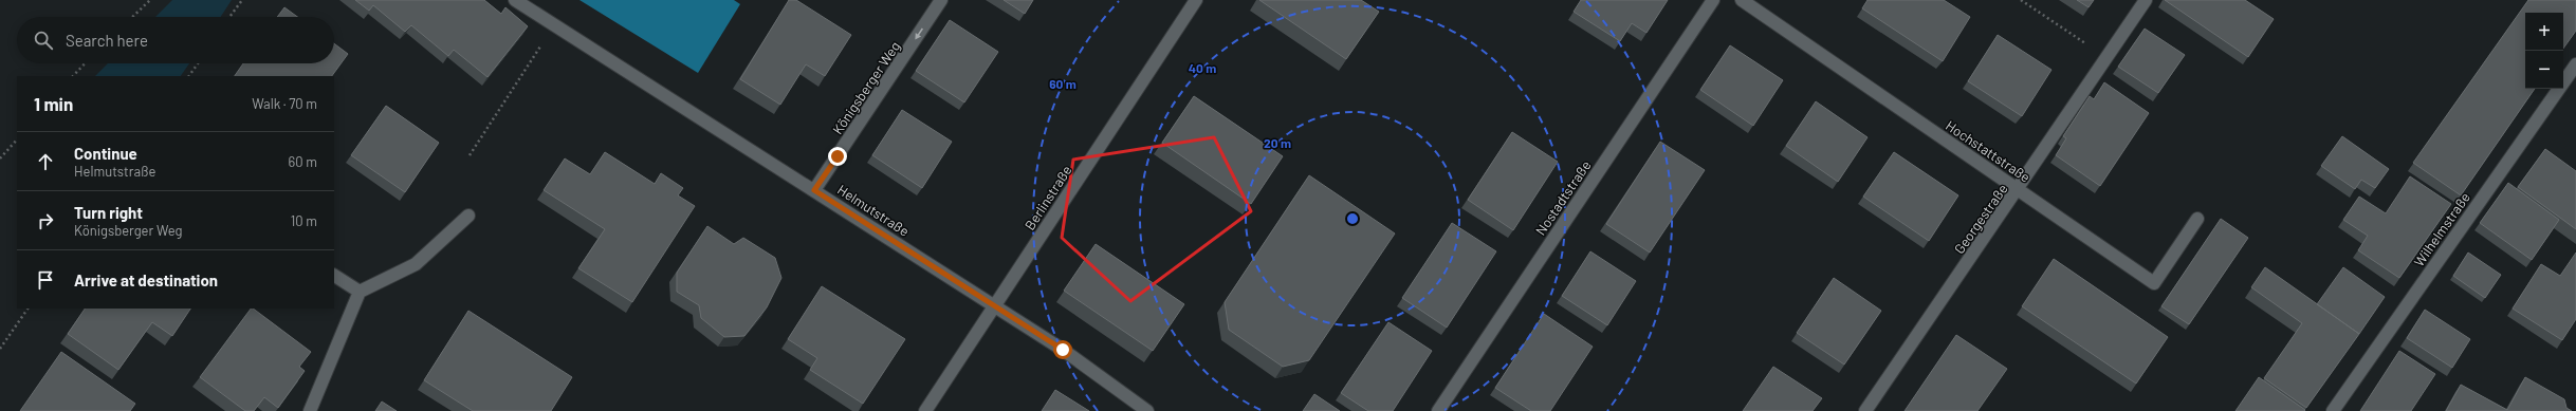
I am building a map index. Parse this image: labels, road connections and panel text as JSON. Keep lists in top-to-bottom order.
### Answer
{
  "streets": {
    "street": [
      "Königsberger Weg",
      "Hochstattstraße",
      "Berlinstraße",
      "Nostadtstraße",
      "Helmutstraße",
      "Georgestraße",
      "Wilhelmstraße"
    ]
  },
  "crossings": [
    ["Königsberger Weg", "Helmutstraße"],
    ["Hochstattstraße", "Georgestraße"],
    ["Berlinstraße", "Helmutstraße"]
  ],
  "one_way": ["Königsberger Weg"],
  "page": {
    "map_buttons": ["+", "−"],
    "search": "Search here",
    "heading": ["1 min", "Walk · 70 m"],
    "list": [
      ["Continue", "Helmutstraße", "60 m"],
      ["Turn right", "Königsberger Weg", "10 m"],
      "Arrive at destination"
    ]
  },
  "rings": ["40 m", "60 m", "20 m"]
}
